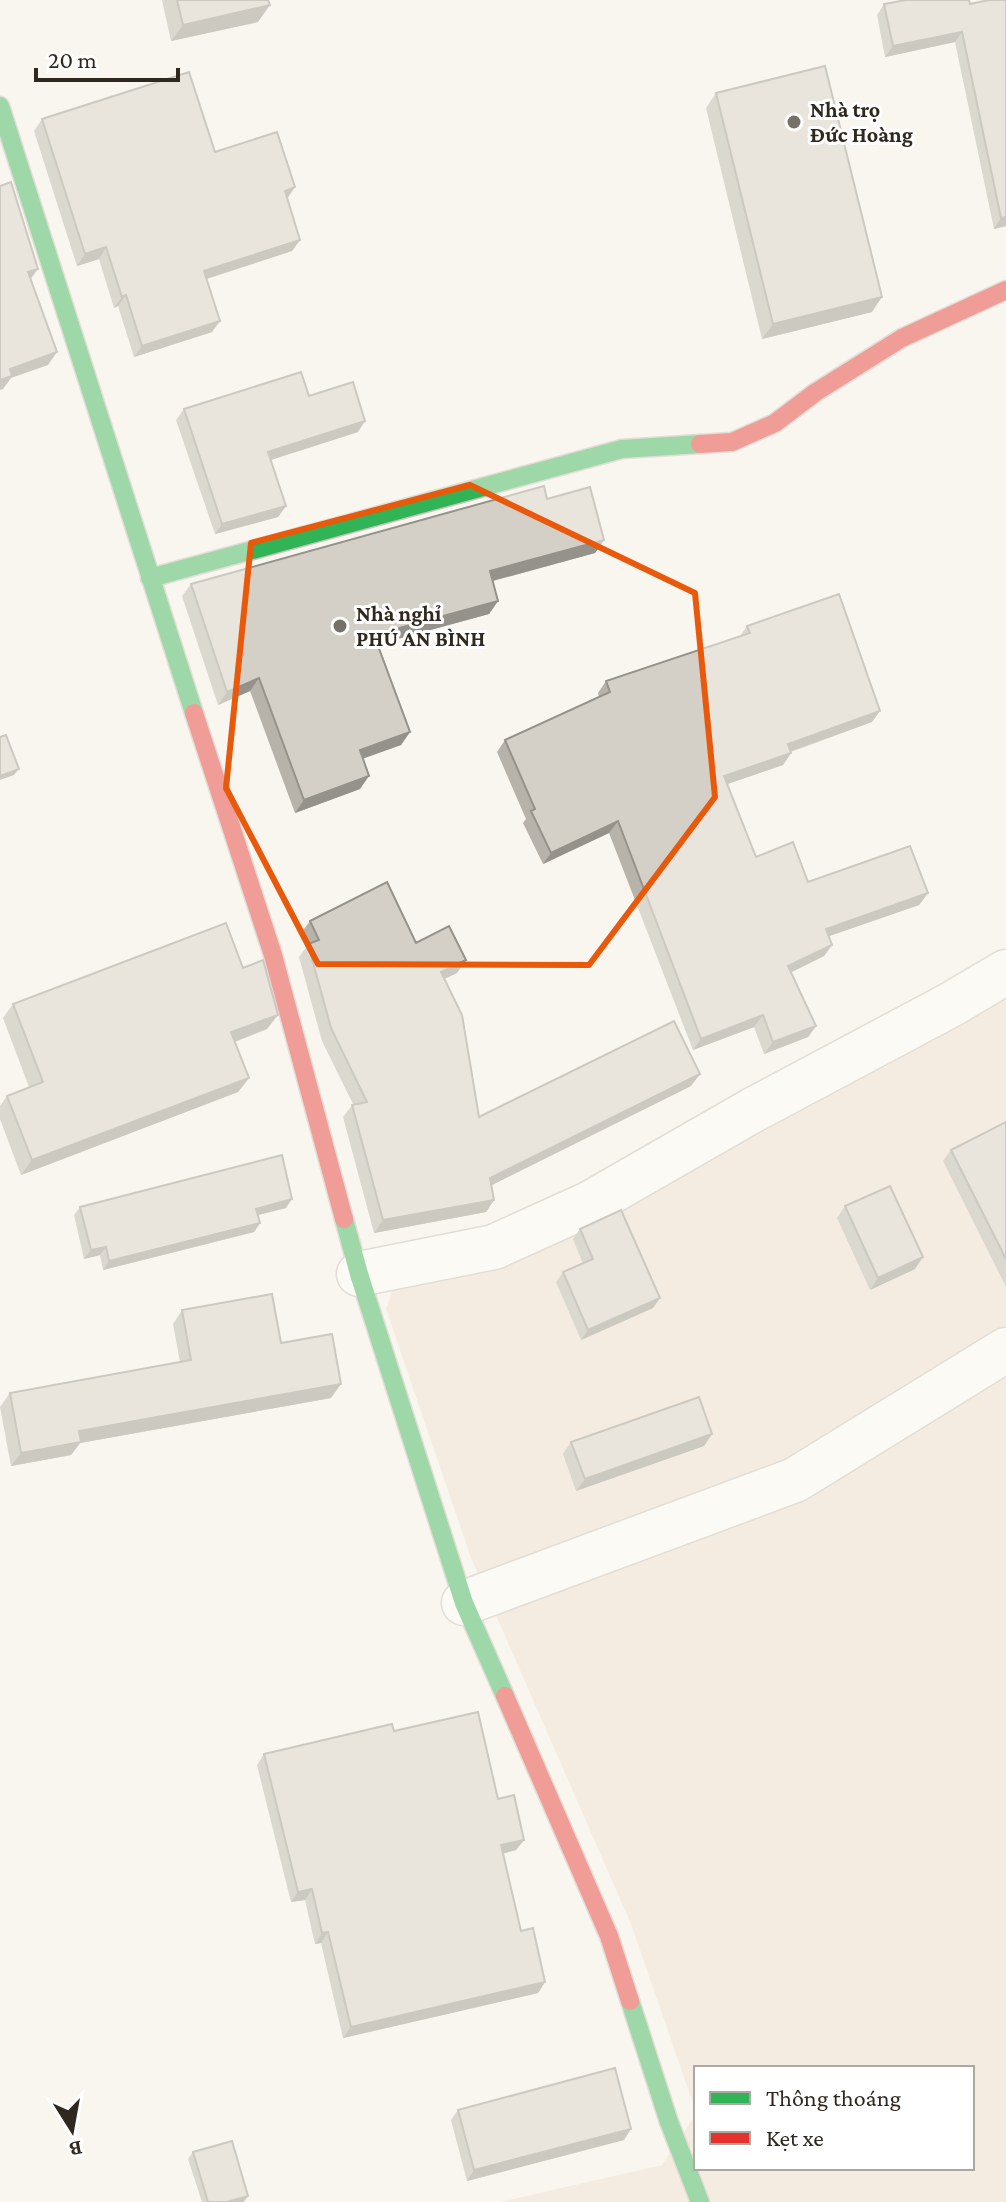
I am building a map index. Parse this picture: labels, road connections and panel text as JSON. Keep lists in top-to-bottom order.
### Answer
{
  "places": ["Nhà trọ Đức Hoàng", "Nhà nghỉ PHÚ AN BÌNH"],
  "legend": ["Thông thoáng", "Kẹt xe"],
  "scale_bar": "20 m",
  "north": "bottom"
}
